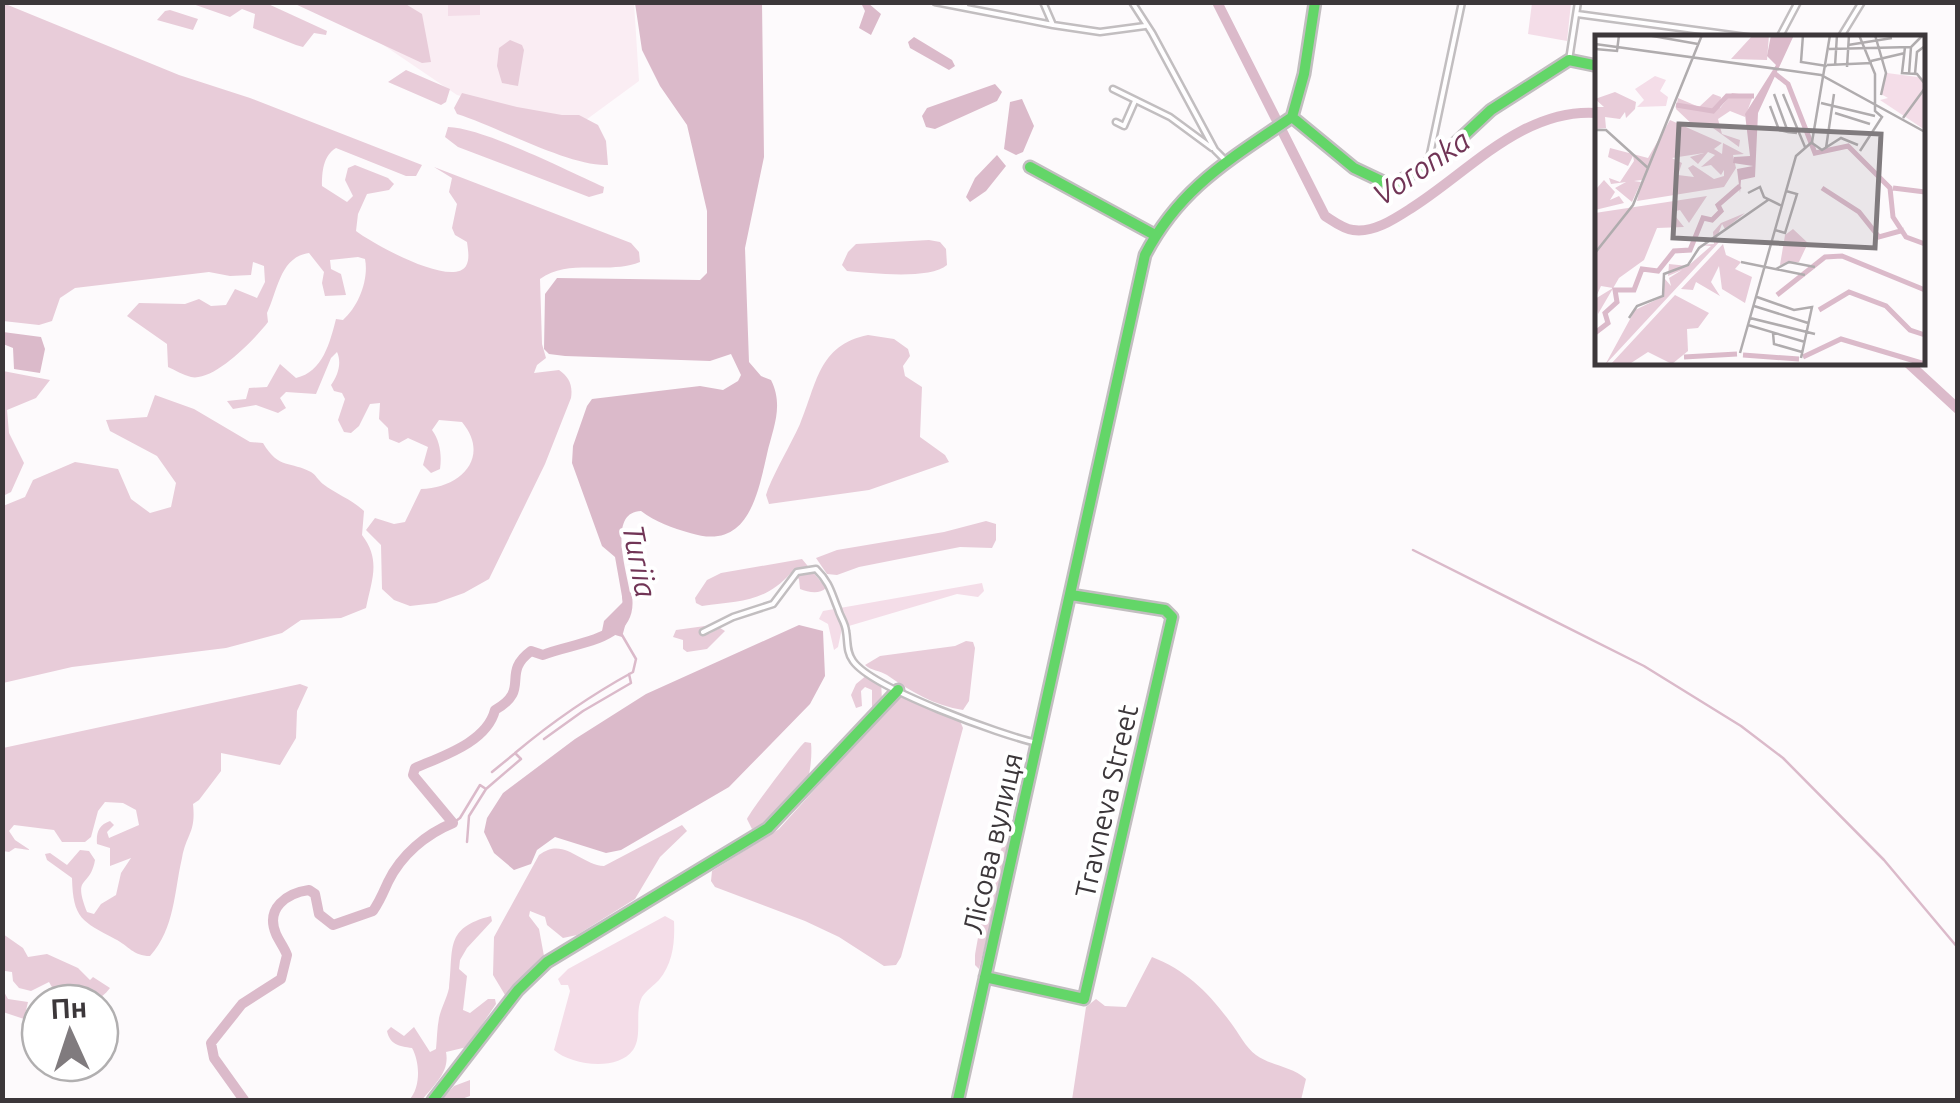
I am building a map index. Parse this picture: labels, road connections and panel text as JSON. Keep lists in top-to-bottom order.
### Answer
{
  "streets": {
    "street": ["Travneva Street", "Лісова вулиця"]
  },
  "crossings": [
    ["Travneva Street", "Лісова вулиця"]
  ],
  "water": ["Voronka", "Turiia"],
  "north": "top"
}
